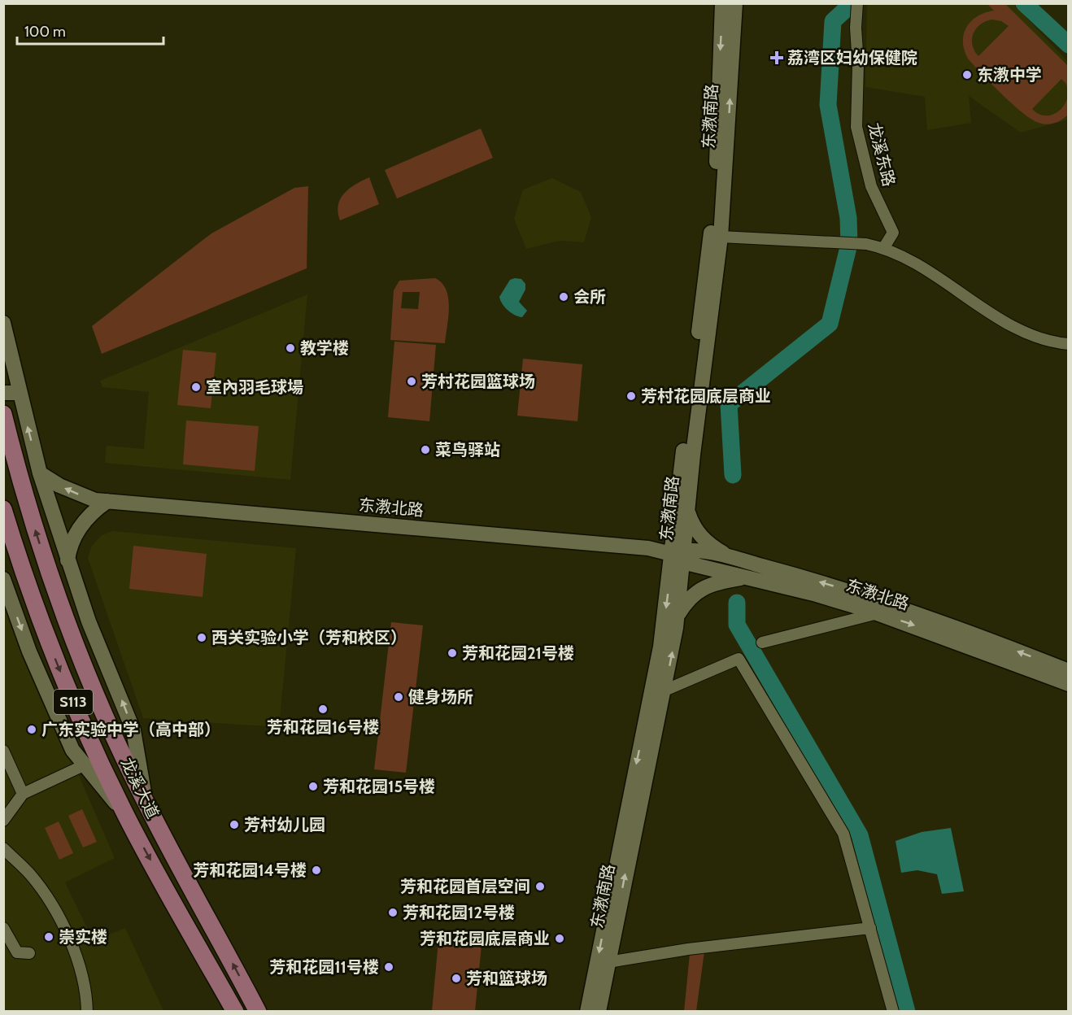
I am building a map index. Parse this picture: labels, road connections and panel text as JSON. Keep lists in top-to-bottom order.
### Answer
{
  "streets": {
    "main road": ["S113", "龙溪大道"],
    "street": ["东漖南路", "龙溪东路", "东漖北路"]
  },
  "crossings": [
    ["东漖南路", "东漖北路"]
  ],
  "places": {
    "health": ["荔湾区妇幼保健院"],
    "other": [
      "东漖中学",
      "会所",
      "教学楼",
      "芳村花园篮球场",
      "室內羽毛球場",
      "芳村花园底层商业",
      "菜鸟驿站",
      "西关实验小学（芳和校区）",
      "芳和花园21号楼",
      "健身场所",
      "芳和花园16号楼",
      "广东实验中学（高中部）",
      "芳和花园15号楼",
      "芳村幼儿园",
      "芳和花园14号楼",
      "芳和花园首层空间",
      "芳和花园12号楼",
      "崇实楼",
      "芳和花园底层商业",
      "芳和花园11号楼",
      "芳和篮球场"
    ]
  },
  "scale_bar": "100 m"
}
